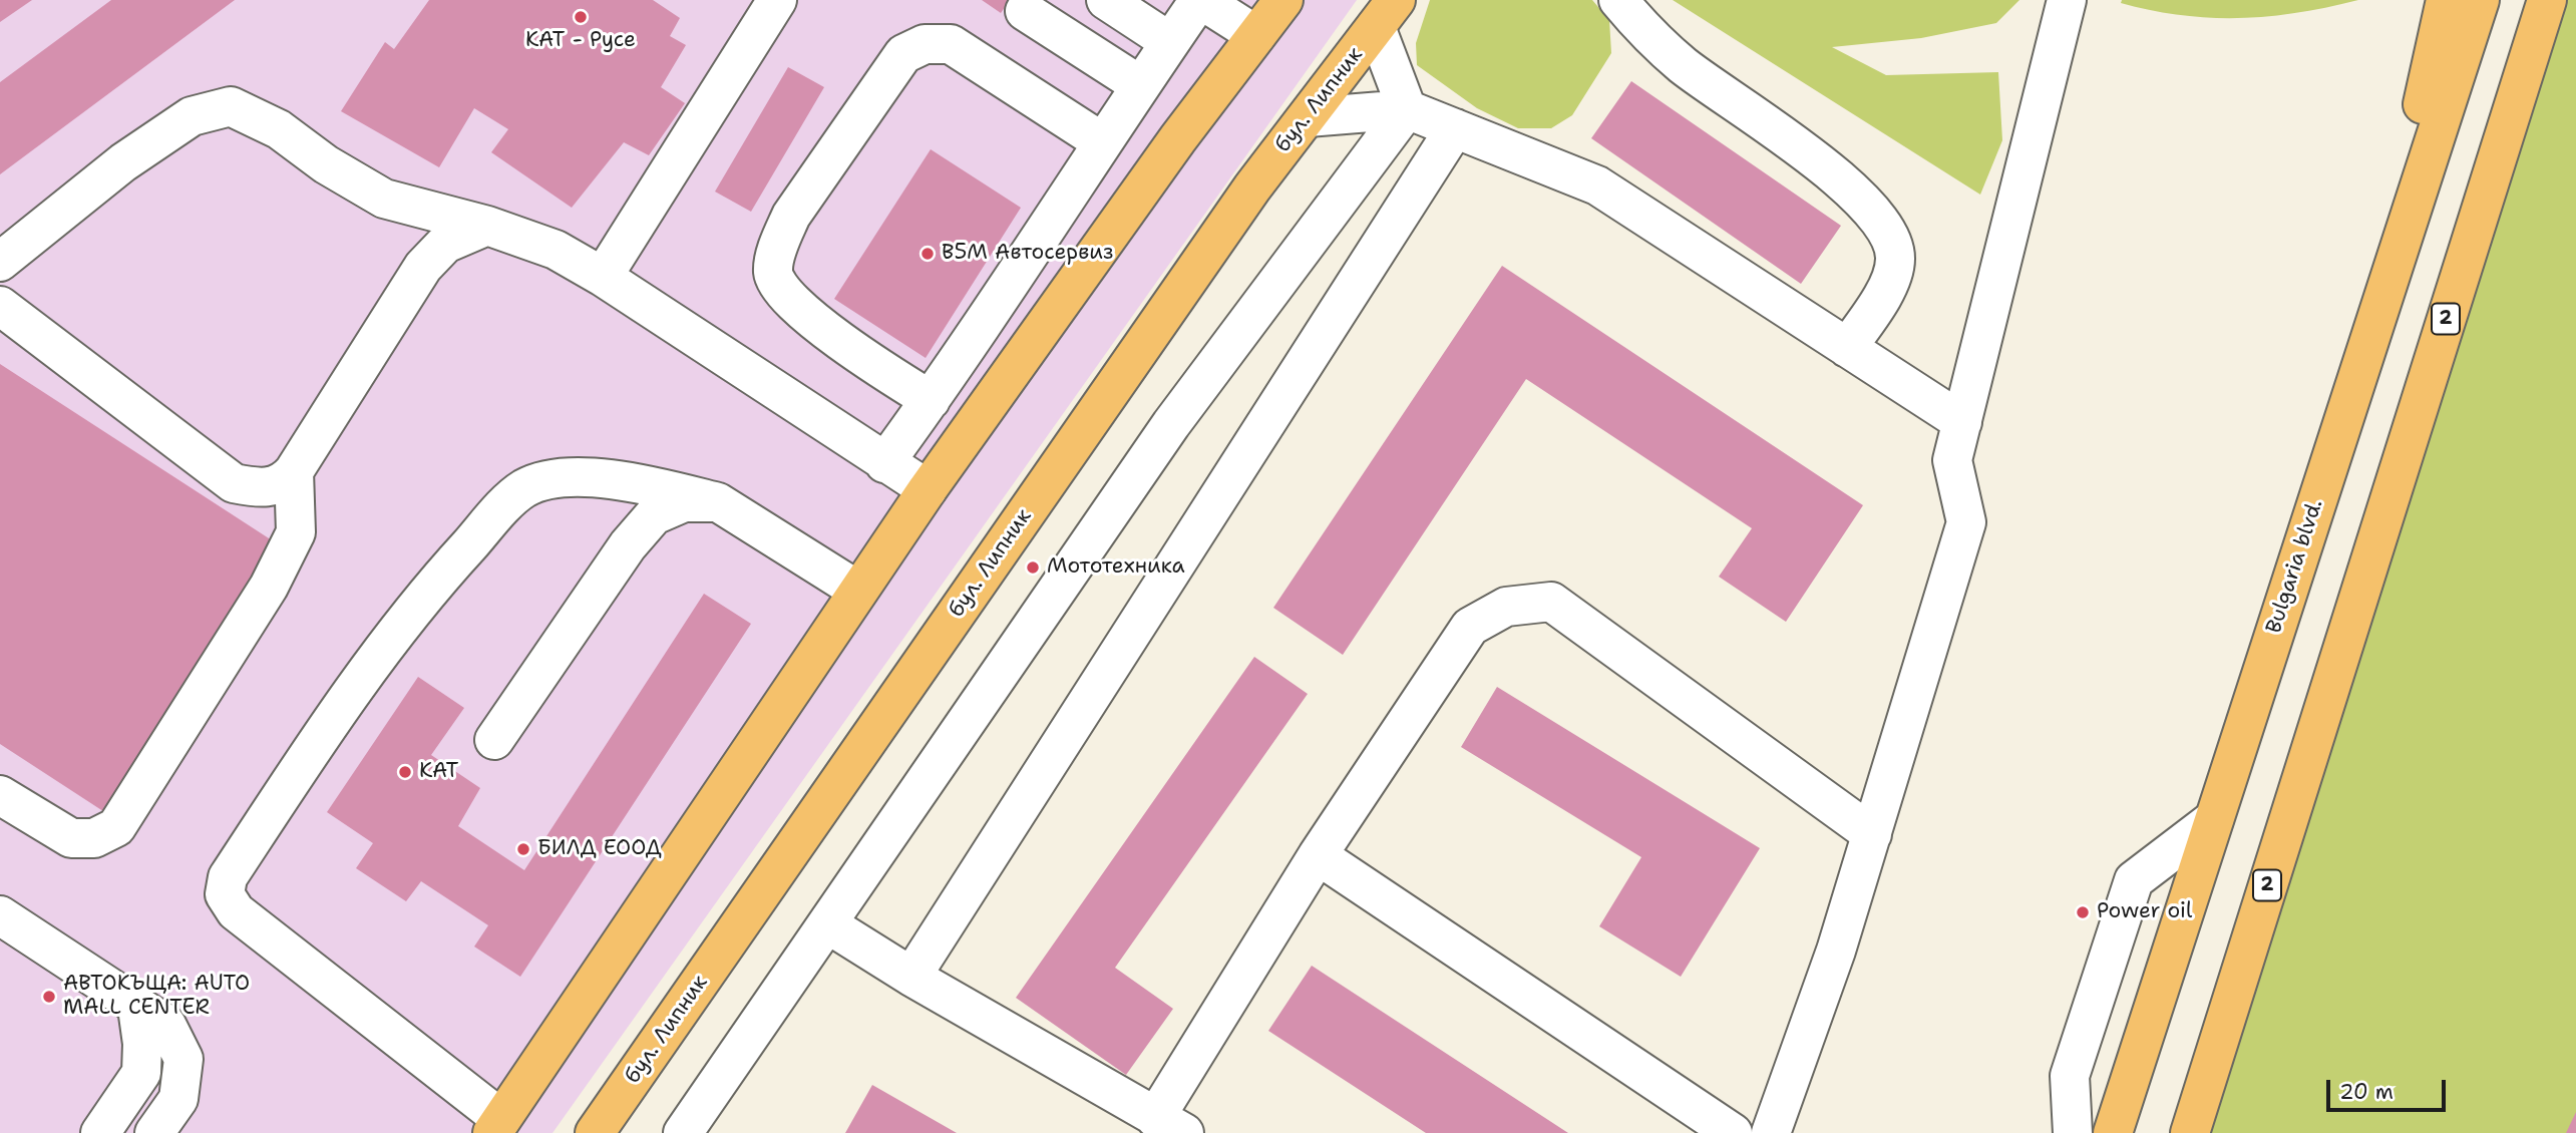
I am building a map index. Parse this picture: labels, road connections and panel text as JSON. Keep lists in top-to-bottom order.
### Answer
{
  "streets": {
    "main road": ["бул. Липник", "2", "Bulgaria blvd."]
  },
  "places": [
    "КАТ - Русе",
    "В5М Автосервиз",
    "Мототехника",
    "КАТ",
    "БИЛД ЕООД",
    "Power oil",
    "АВТОКЪЩА: AUTO MALL CENTER"
  ],
  "scale_bar": "20 m"
}
